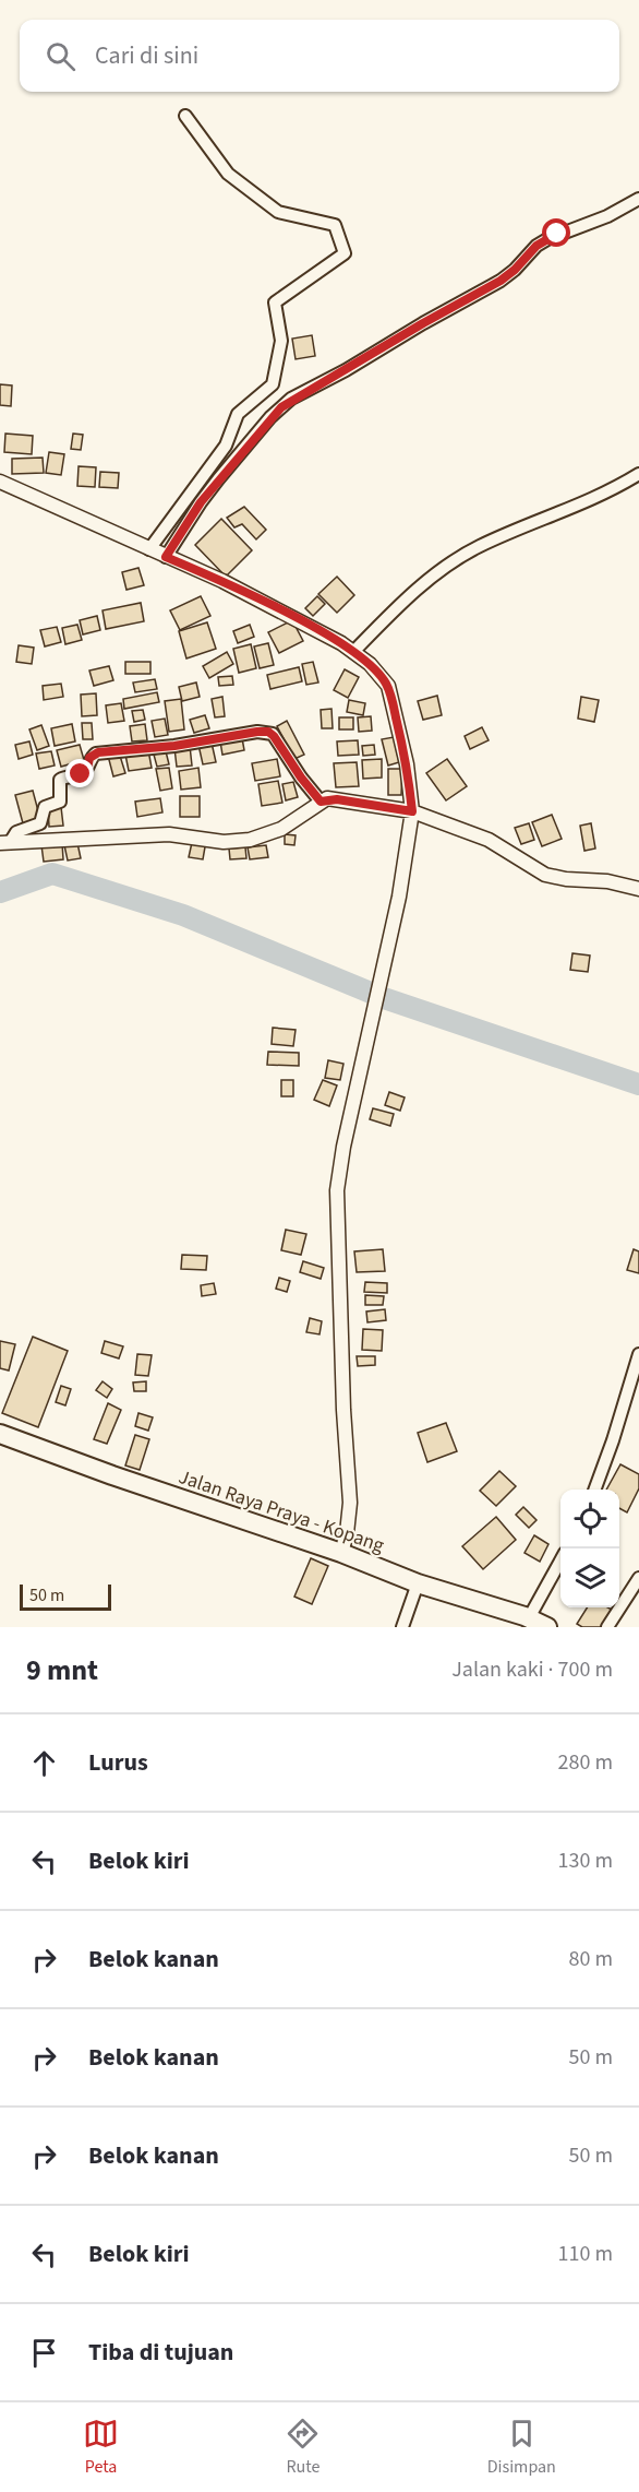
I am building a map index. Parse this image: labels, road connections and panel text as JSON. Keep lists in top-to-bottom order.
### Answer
{
  "streets": {
    "highway": ["Jalan Raya Praya - Kopang"]
  },
  "scale_bar": "50 m",
  "page": {
    "search": "Cari di sini",
    "scale": "50 m",
    "heading": ["9 mnt", "Jalan kaki · 700 m"],
    "list": [
      ["Lurus", "280 m"],
      ["Belok kiri", "130 m"],
      ["Belok kanan", "80 m"],
      ["Belok kanan", "50 m"],
      ["Belok kanan", "50 m"],
      ["Belok kiri", "110 m"],
      "Tiba di tujuan"
    ],
    "nav": ["Peta", "Rute", "Disimpan"]
  }
}
